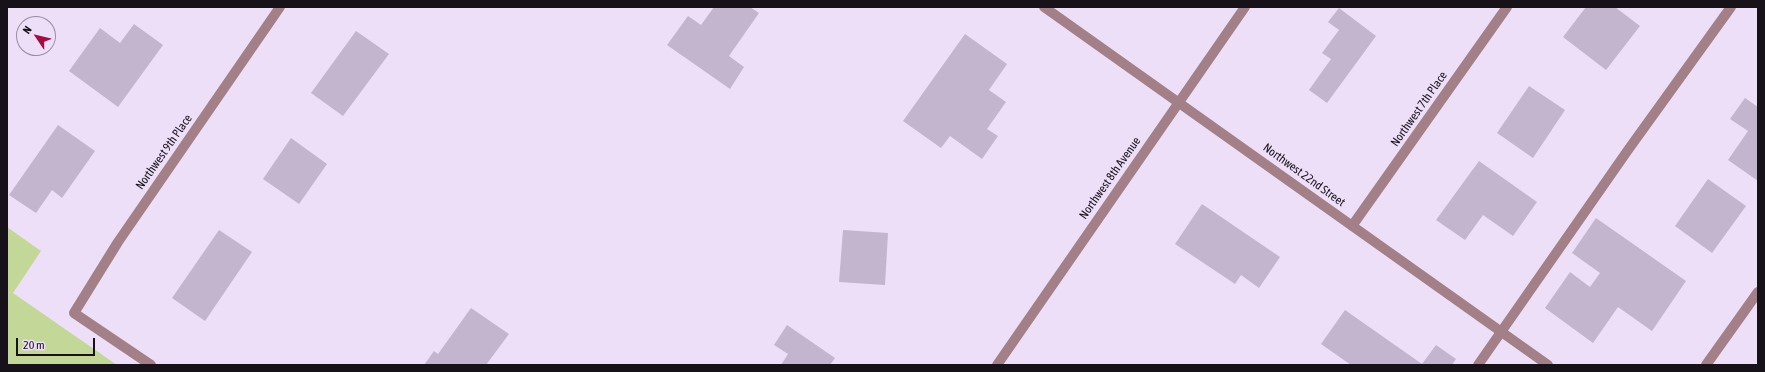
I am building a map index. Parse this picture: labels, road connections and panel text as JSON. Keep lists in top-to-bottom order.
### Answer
{
  "streets": {
    "street": [
      "Northwest 7th Place",
      "Northwest 9th Place",
      "Northwest 22nd Street",
      "Northwest 8th Avenue"
    ]
  },
  "crossings": [
    ["Northwest 7th Place", "Northwest 22nd Street"],
    ["Northwest 22nd Street", "Northwest 8th Avenue"]
  ],
  "scale_bar": "20 m",
  "north": "top left"
}
